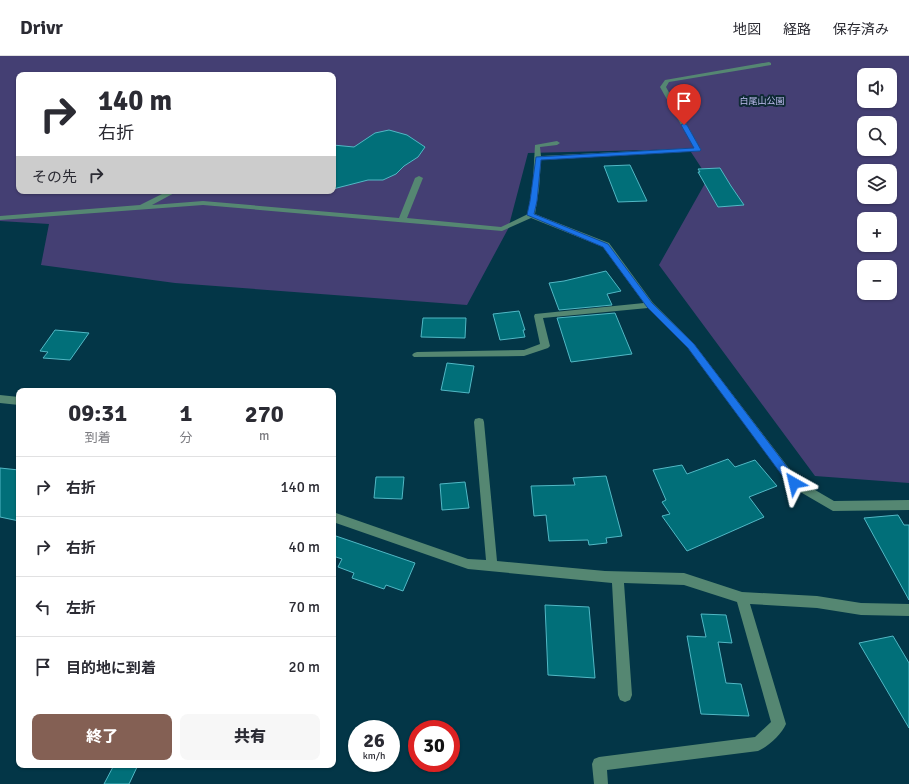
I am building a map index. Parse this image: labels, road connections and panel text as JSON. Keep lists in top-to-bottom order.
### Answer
{
  "parks": ["白尾山公園"],
  "page": {
    "header": "Drivr",
    "nav": ["地図", "経路", "保存済み"],
    "map_buttons": ["+", "−"],
    "turn": ["140 m", "右折"],
    "then": "その先",
    "eta": [
      "09:31",
      "到着",
      "1",
      "分",
      "270",
      "m"
    ],
    "list": [
      {
        "name": "右折",
        "value": "140 m"
      },
      {
        "name": "右折",
        "value": "40 m"
      },
      {
        "name": "左折",
        "value": "70 m"
      },
      {
        "name": "目的地に到着",
        "value": "20 m"
      }
    ],
    "buttons": ["終了", "共有"],
    "speed": "26 km/h",
    "limit": "30"
  }
}
